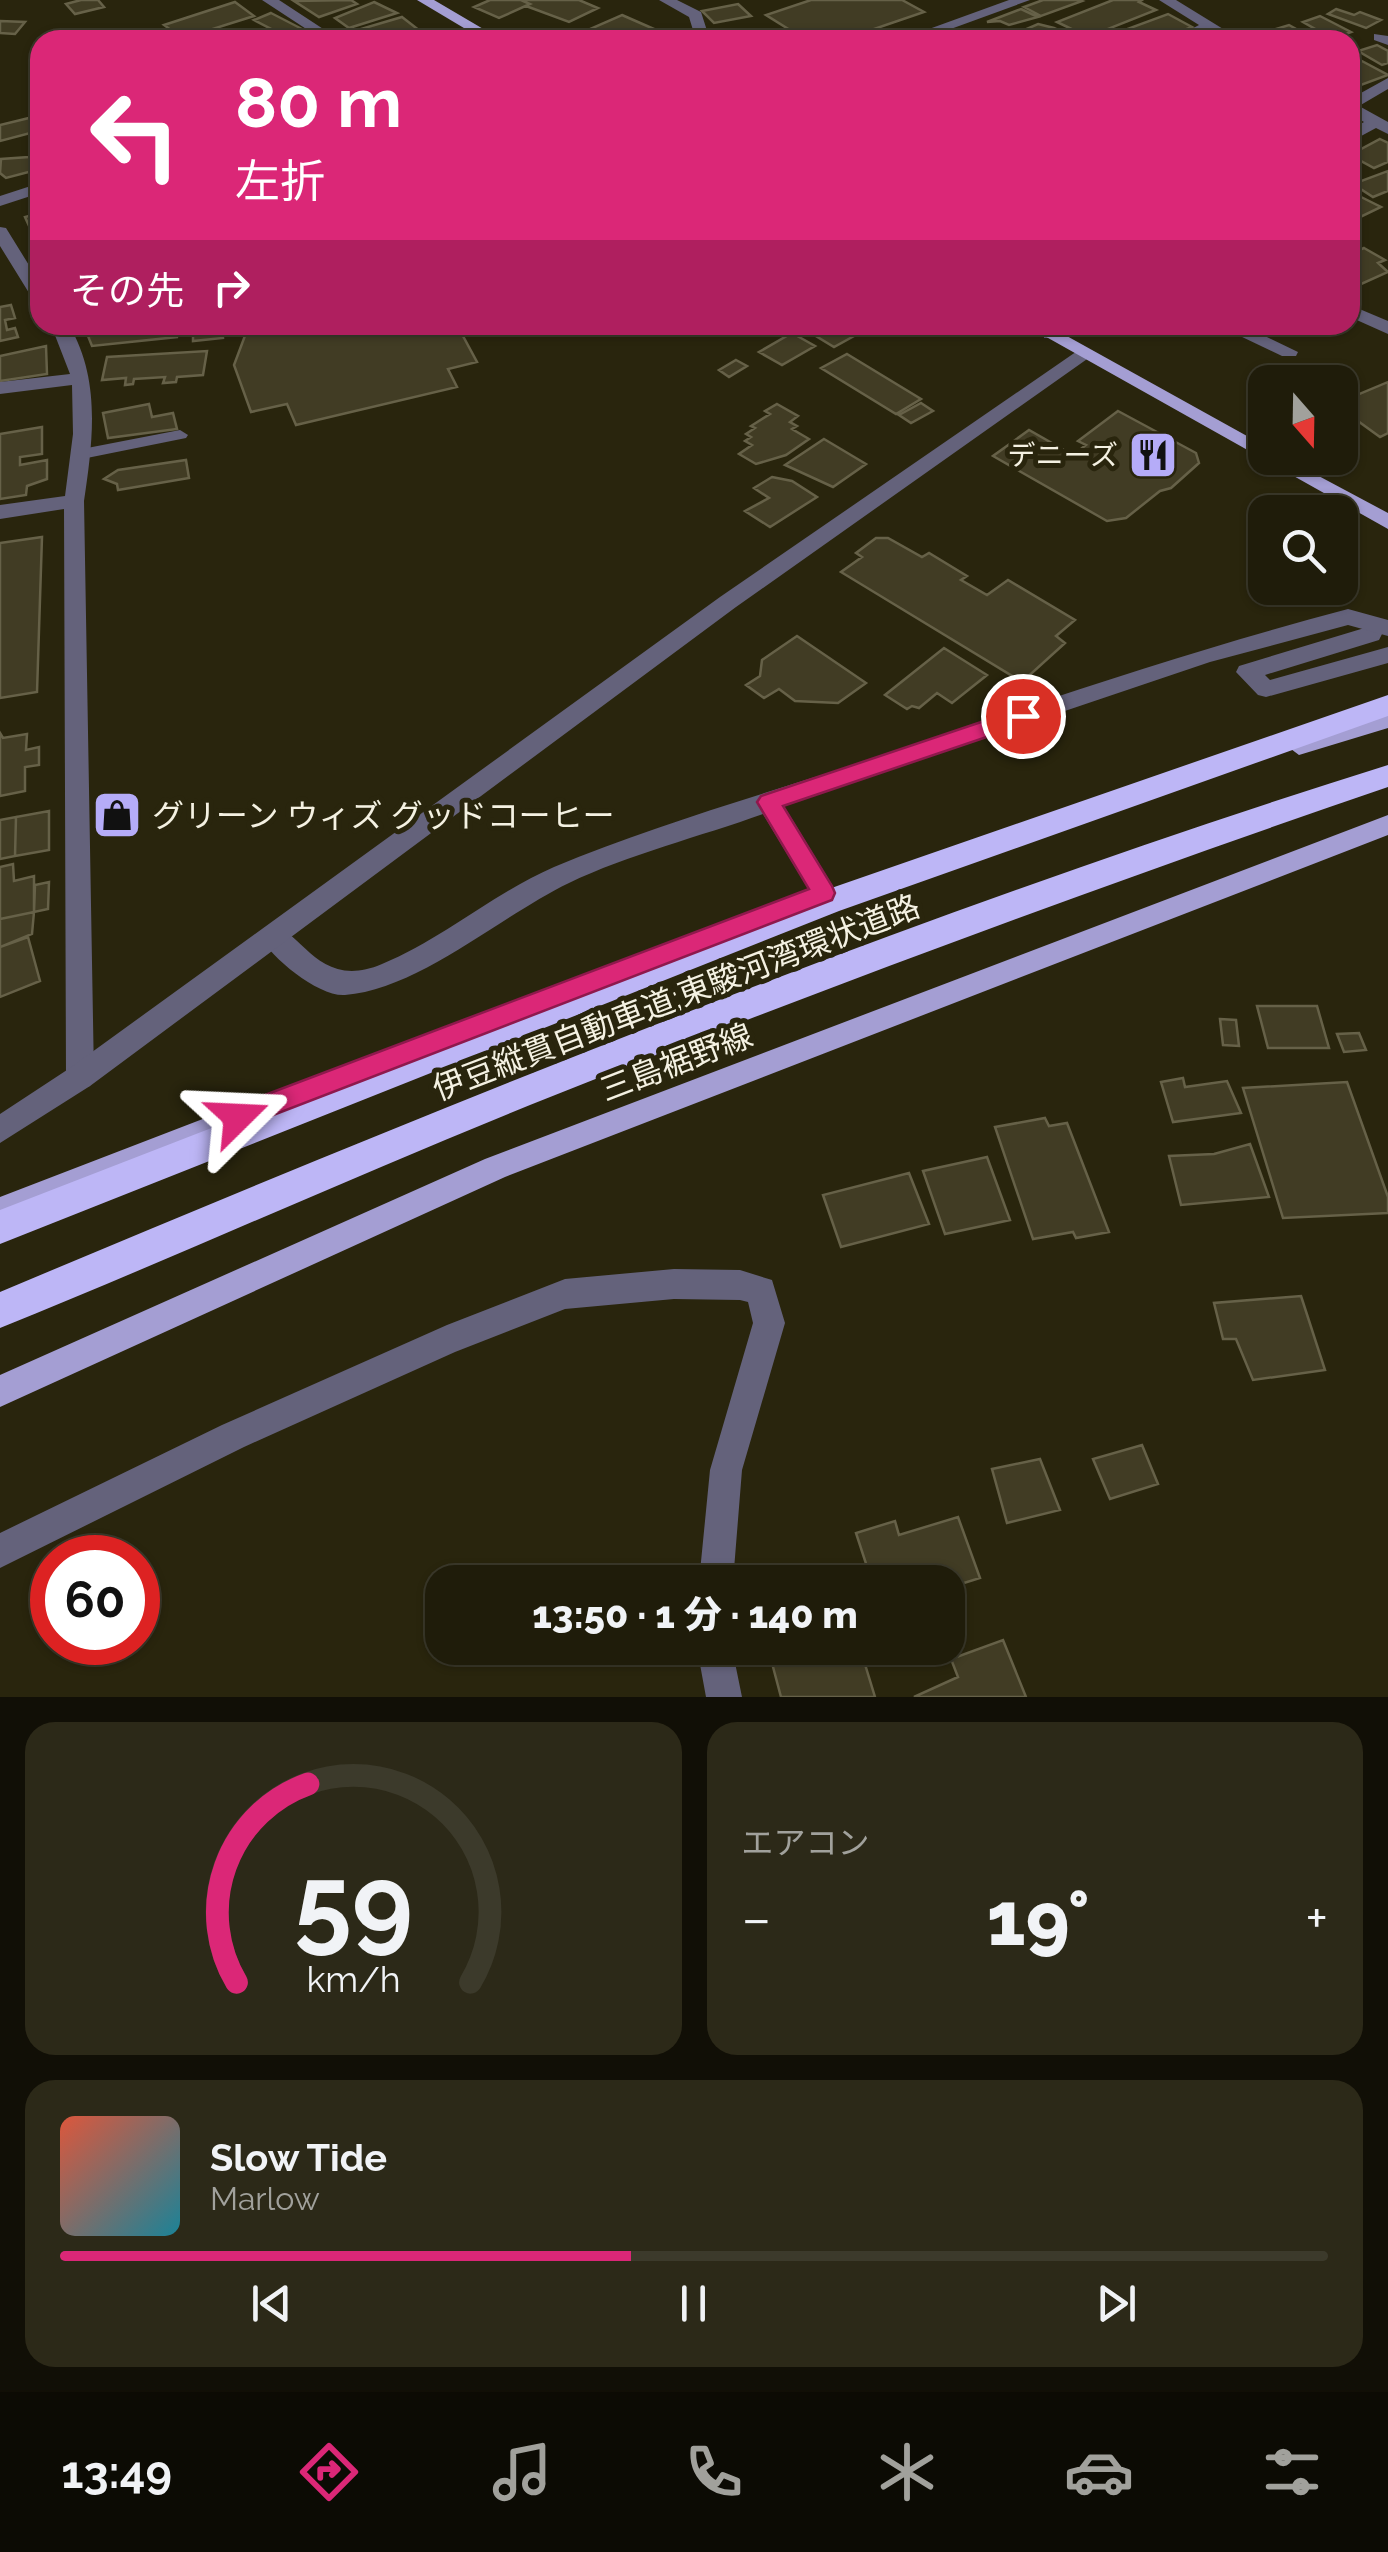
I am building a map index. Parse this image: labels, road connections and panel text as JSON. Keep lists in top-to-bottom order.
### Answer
{
  "streets": {
    "highway": ["伊豆縦貫自動車道;東駿河湾環状道路"],
    "main road": ["三島裾野線"]
  },
  "places": {
    "restaurant": ["デニーズ"],
    "shop": ["グリーン ウィズ グッドコーヒー"]
  },
  "north": "bottom",
  "page": {
    "turn": ["80 m", "左折"],
    "then": "その先",
    "limit": "60",
    "trip": "13:50 · 1 分 · 140 m",
    "tile": "エアコン",
    "heat": ["−", "19°", "+"],
    "song": ["Slow Tide", "Marlow"],
    "tabs": "13:49",
    "gauge": ["59", "km/h"]
  }
}
